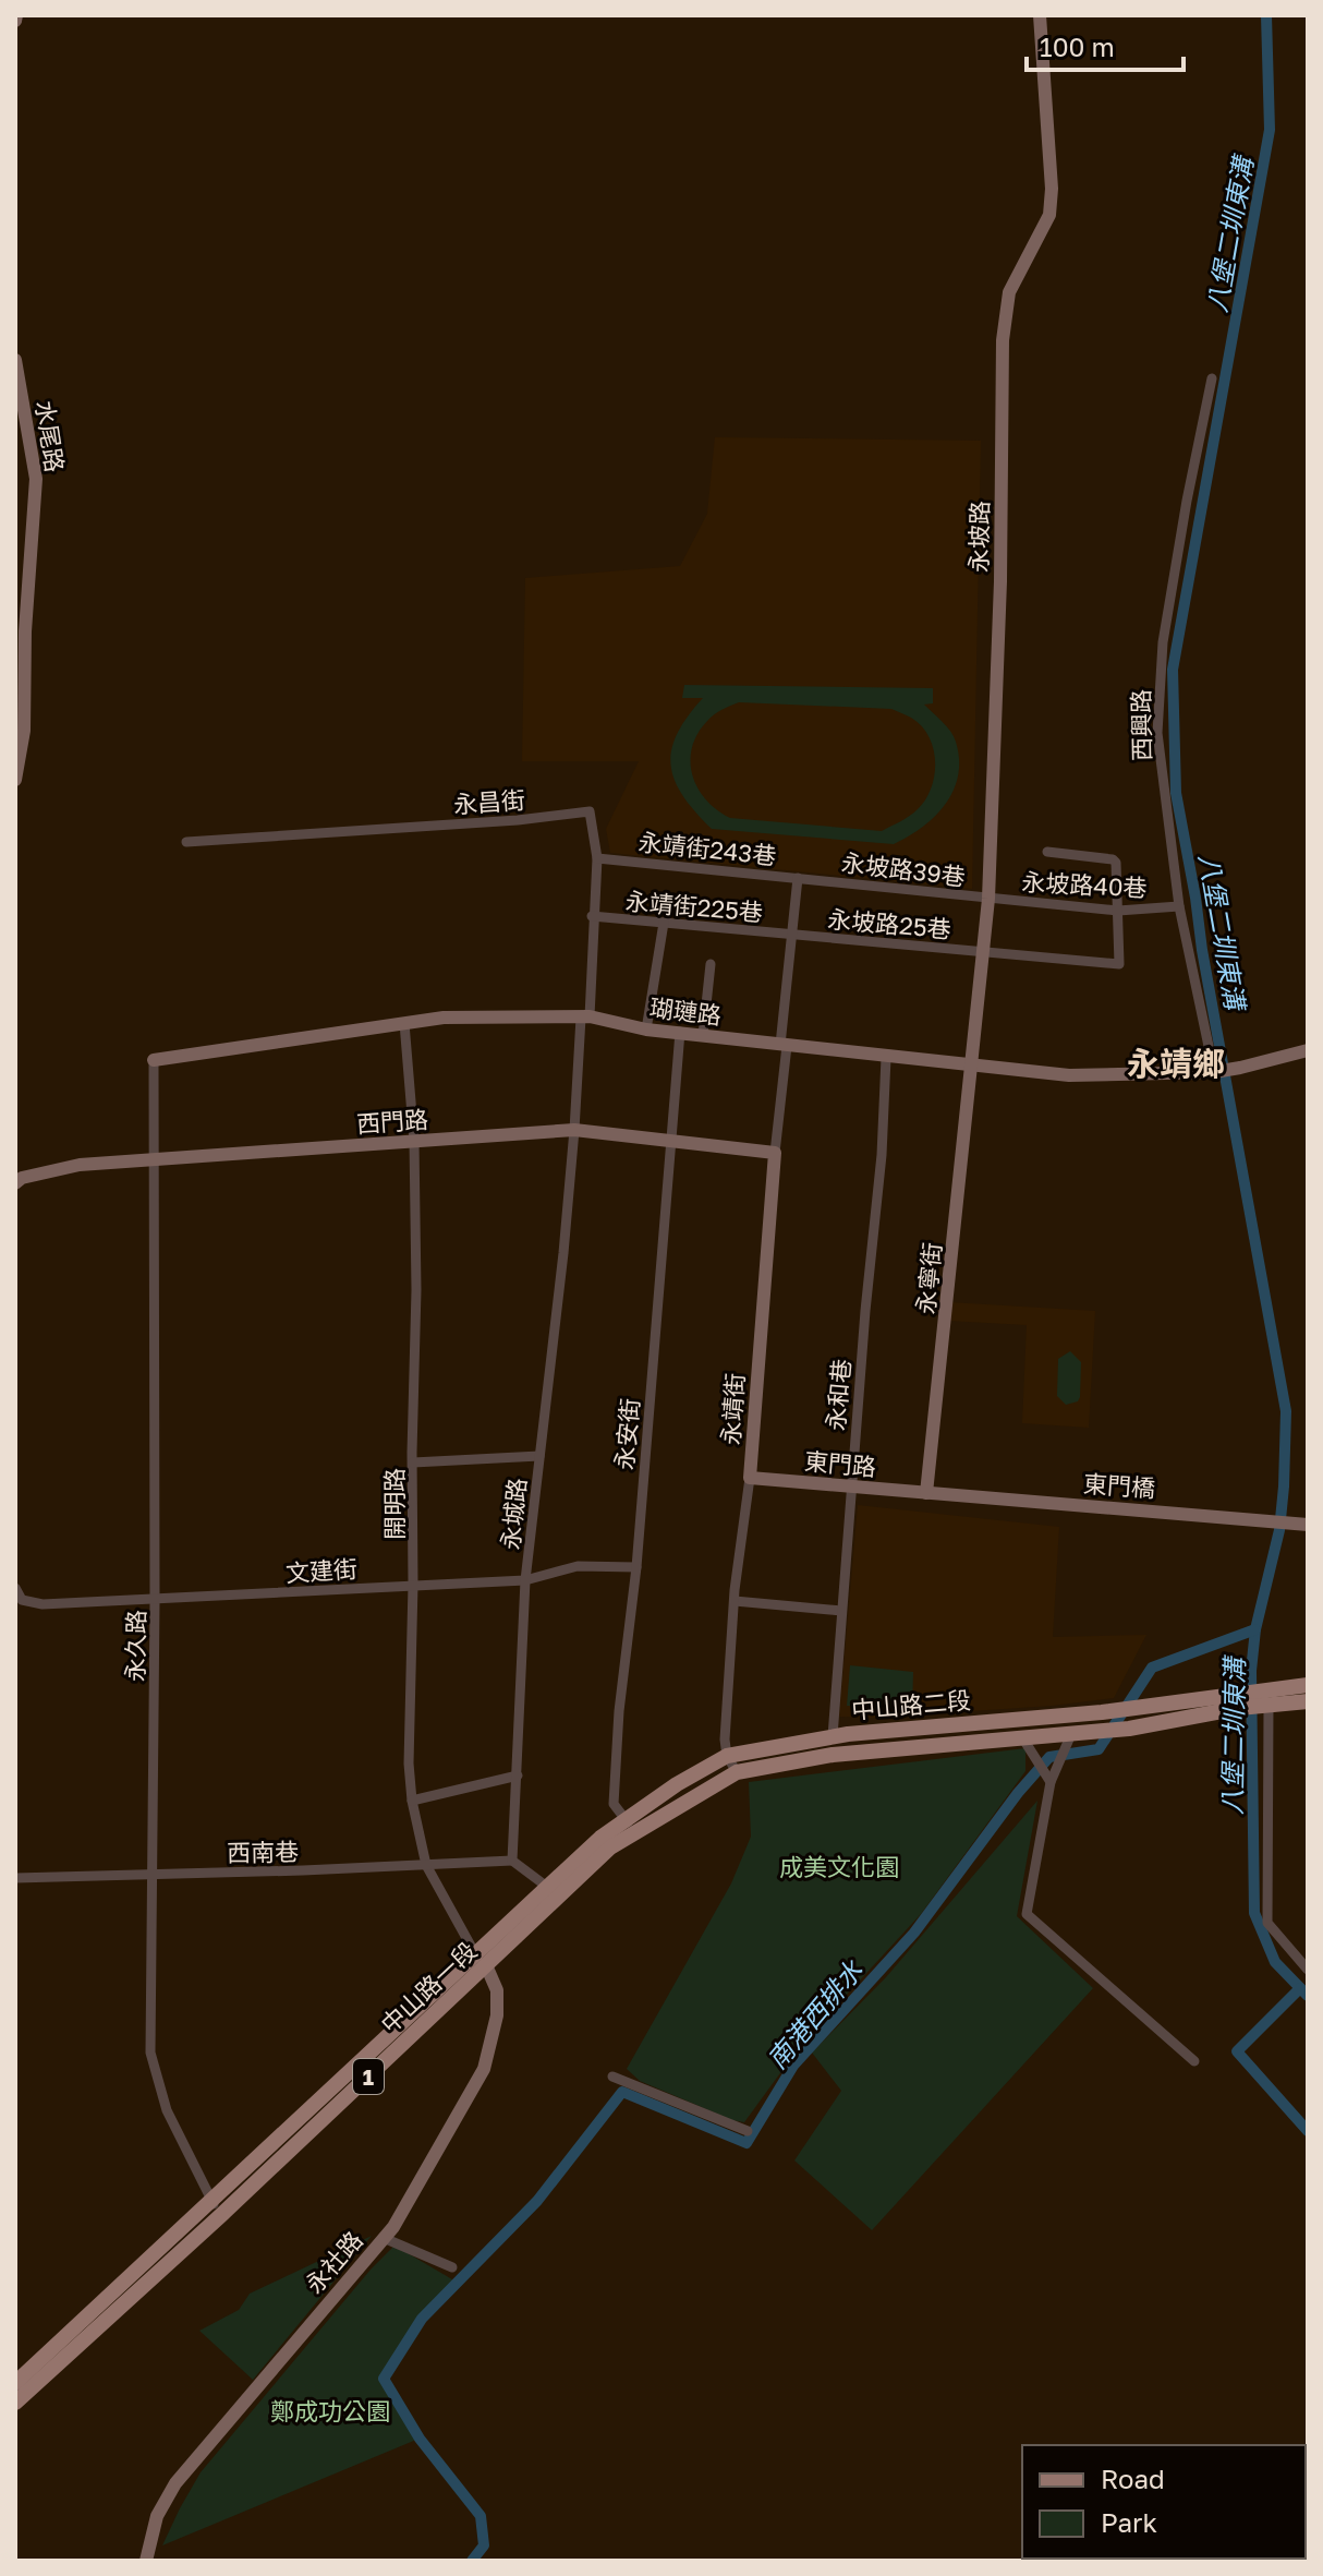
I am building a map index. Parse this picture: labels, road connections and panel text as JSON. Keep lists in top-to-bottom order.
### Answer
{
  "streets": {
    "main road": ["中山路二段", "中山路一段", "1"],
    "street": [
      "水尾路",
      "永坡路",
      "西興路",
      "永昌街",
      "永靖街243巷",
      "永坡路39巷",
      "永坡路40巷",
      "永靖街225巷",
      "永坡路25巷",
      "瑚璉路",
      "西門路",
      "永寧街",
      "永和巷",
      "永靖街",
      "永安街",
      "東門路",
      "東門橋",
      "開明路",
      "永城路",
      "文建街",
      "永久路",
      "西南巷",
      "永社路"
    ]
  },
  "crossings": [
    ["永坡路", "永坡路39巷"],
    ["永坡路", "永坡路40巷"],
    ["永坡路", "永坡路25巷"],
    ["永坡路", "瑚璉路"],
    ["永坡路", "永寧街"],
    ["西興路", "永坡路40巷"],
    ["西興路", "瑚璉路"],
    ["永昌街", "永靖街243巷"],
    ["永昌街", "永靖街225巷"],
    ["永昌街", "瑚璉路"],
    ["永昌街", "永城路"],
    ["永靖街243巷", "永坡路39巷"],
    ["永靖街243巷", "永靖街"],
    ["永坡路39巷", "永坡路40巷"],
    ["永坡路40巷", "永坡路25巷"],
    ["永靖街225巷", "永坡路25巷"],
    ["永靖街225巷", "永靖街"],
    ["永坡路25巷", "永靖街"],
    ["瑚璉路", "永寧街"],
    ["瑚璉路", "永和巷"],
    ["瑚璉路", "永靖街"],
    ["瑚璉路", "永安街"],
    ["瑚璉路", "開明路"],
    ["瑚璉路", "永城路"],
    ["瑚璉路", "永久路"],
    ["西門路", "永靖街"],
    ["西門路", "永安街"],
    ["西門路", "開明路"],
    ["西門路", "永城路"],
    ["西門路", "永久路"],
    ["永寧街", "東門路"],
    ["永寧街", "東門橋"],
    ["永和巷", "東門路"],
    ["永和巷", "中山路二段"],
    ["永靖街", "東門路"],
    ["永靖街", "中山路二段"],
    ["永靖街", "中山路一段"],
    ["永安街", "文建街"],
    ["永安街", "中山路一段"],
    ["東門路", "東門橋"],
    ["開明路", "文建街"],
    ["開明路", "西南巷"],
    ["開明路", "中山路一段"],
    ["開明路", "永社路"],
    ["永城路", "文建街"],
    ["永城路", "西南巷"],
    ["文建街", "永久路"],
    ["永久路", "西南巷"],
    ["永久路", "中山路一段"],
    ["中山路二段", "中山路一段"],
    ["中山路二段", "1"],
    ["中山路一段", "永社路"]
  ],
  "districts": ["永靖鄉"],
  "water": ["八堡二圳東溝", "南港西排水"],
  "parks": ["成美文化園", "鄭成功公園"],
  "legend": ["Road", "Park"],
  "scale_bar": "100 m"
}
